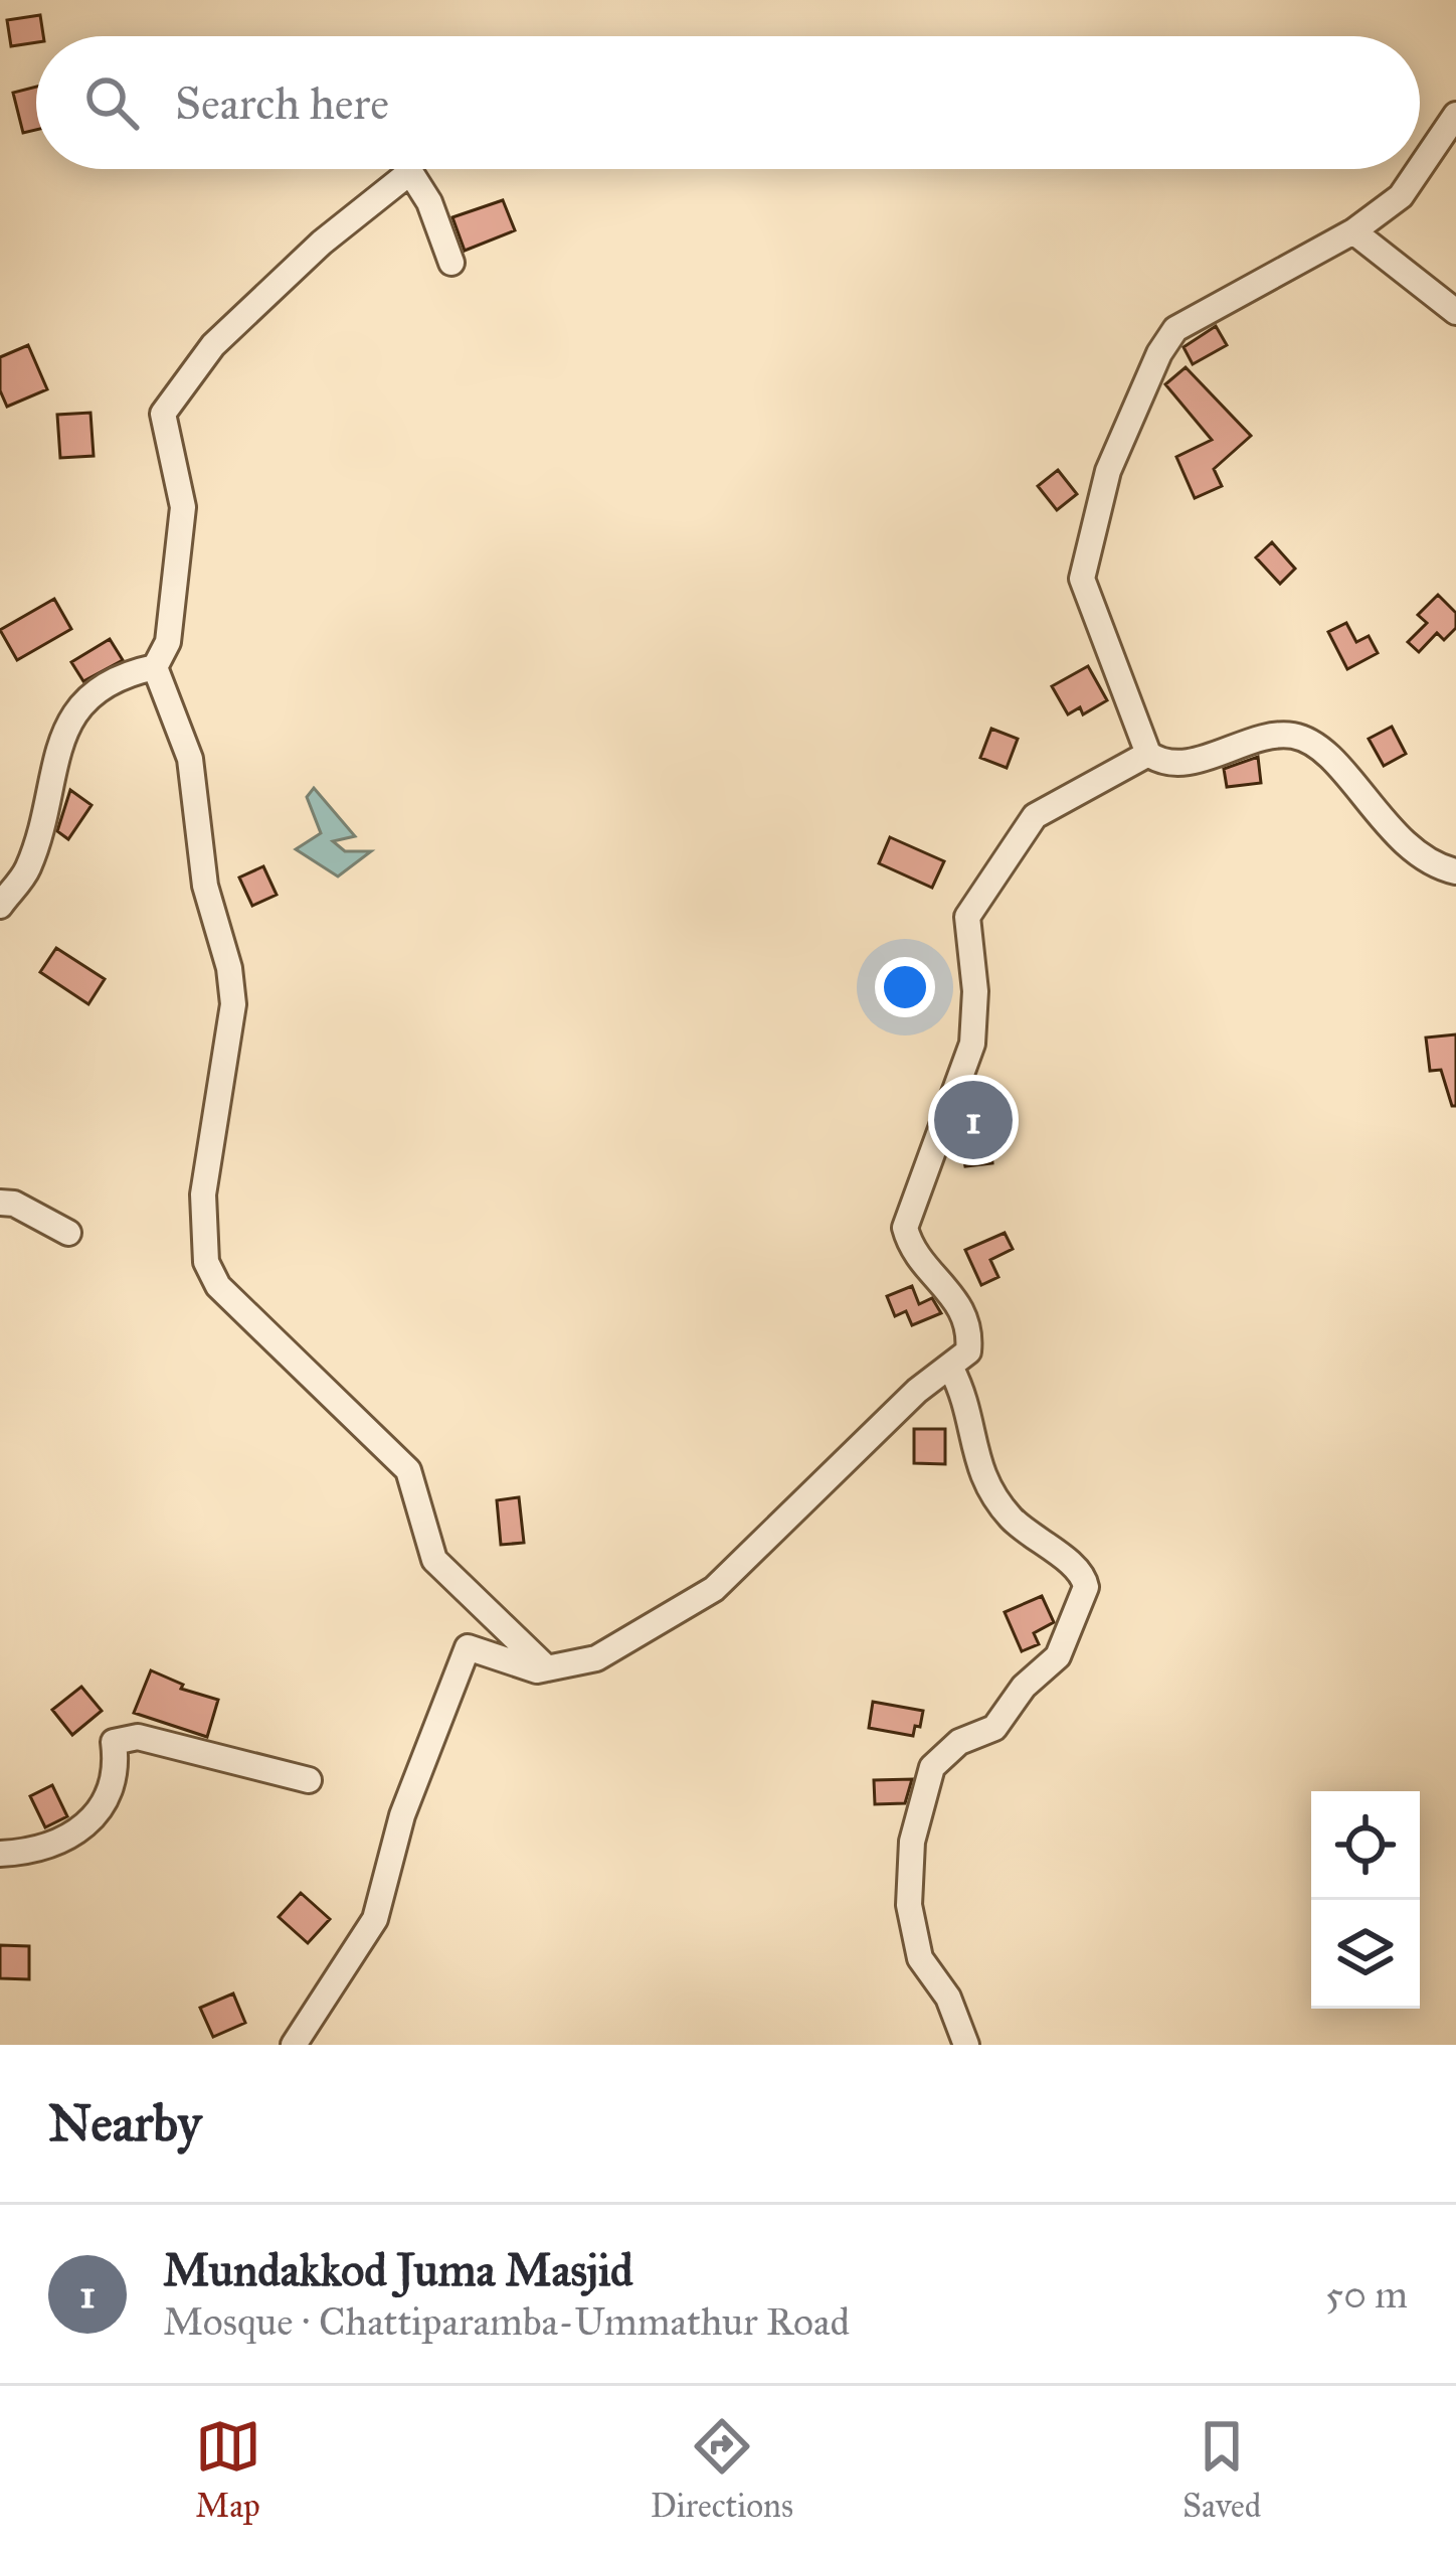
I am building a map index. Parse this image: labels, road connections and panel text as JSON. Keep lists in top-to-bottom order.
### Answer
{
  "page": {
    "search": "Search here",
    "pins": "1",
    "heading": "Nearby",
    "list": [
      {
        "mark": "1",
        "name": "Mundakkod Juma Masjid",
        "note": "Mosque · Chattiparamba-Ummathur Road",
        "value": "50 m"
      }
    ],
    "nav": ["Map", "Directions", "Saved"]
  }
}
